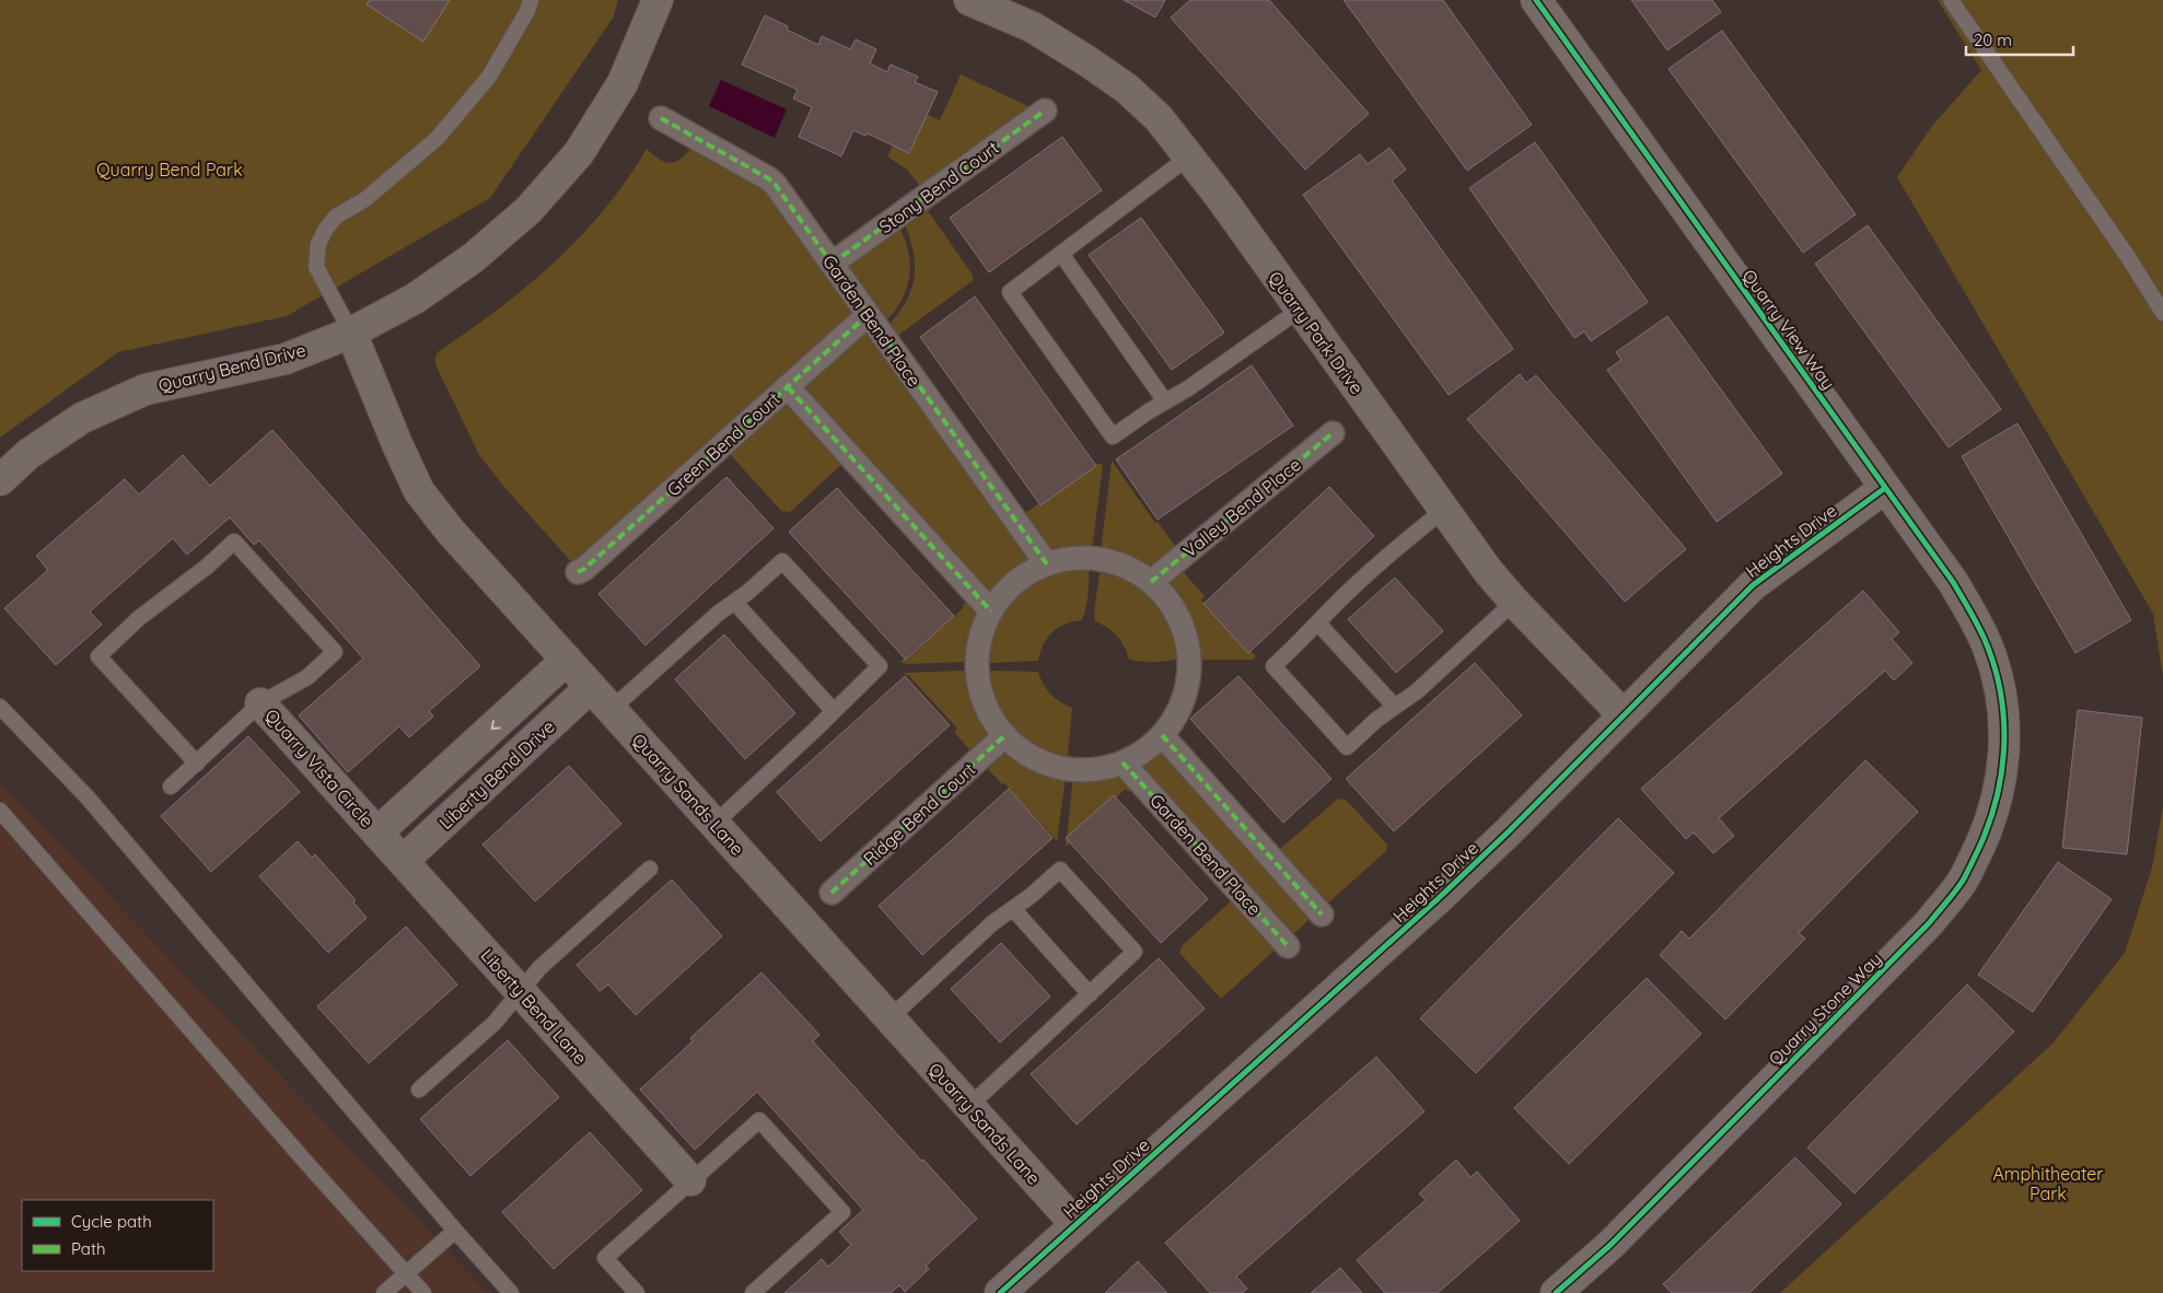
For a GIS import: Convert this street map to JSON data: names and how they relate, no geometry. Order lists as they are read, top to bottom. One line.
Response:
{"streets":{"street":["Stony Bend Court","Garden Bend Place","Quarry View Way","Quarry Park Drive","Quarry Bend Drive","Green Bend Court","Valley Bend Place","Heights Drive","Quarry Vista Circle","Liberty Bend Drive","Quarry Sands Lane","Ridge Bend Court","Liberty Bend Lane","Quarry Stone Way"]},"crossings":[["Stony Bend Court","Garden Bend Place"],["Garden Bend Place","Green Bend Court"],["Quarry View Way","Heights Drive"],["Quarry View Way","Quarry Stone Way"],["Quarry Park Drive","Heights Drive"],["Quarry Bend Drive","Quarry Sands Lane"],["Heights Drive","Quarry Sands Lane"],["Quarry Vista Circle","Liberty Bend Drive"],["Quarry Vista Circle","Liberty Bend Lane"],["Liberty Bend Drive","Quarry Sands Lane"],["Liberty Bend Drive","Liberty Bend Lane"]],"parks":["Quarry Bend Park","Amphitheater Park"],"legend":["Cycle path","Path"],"scale_bar":"20 m"}
